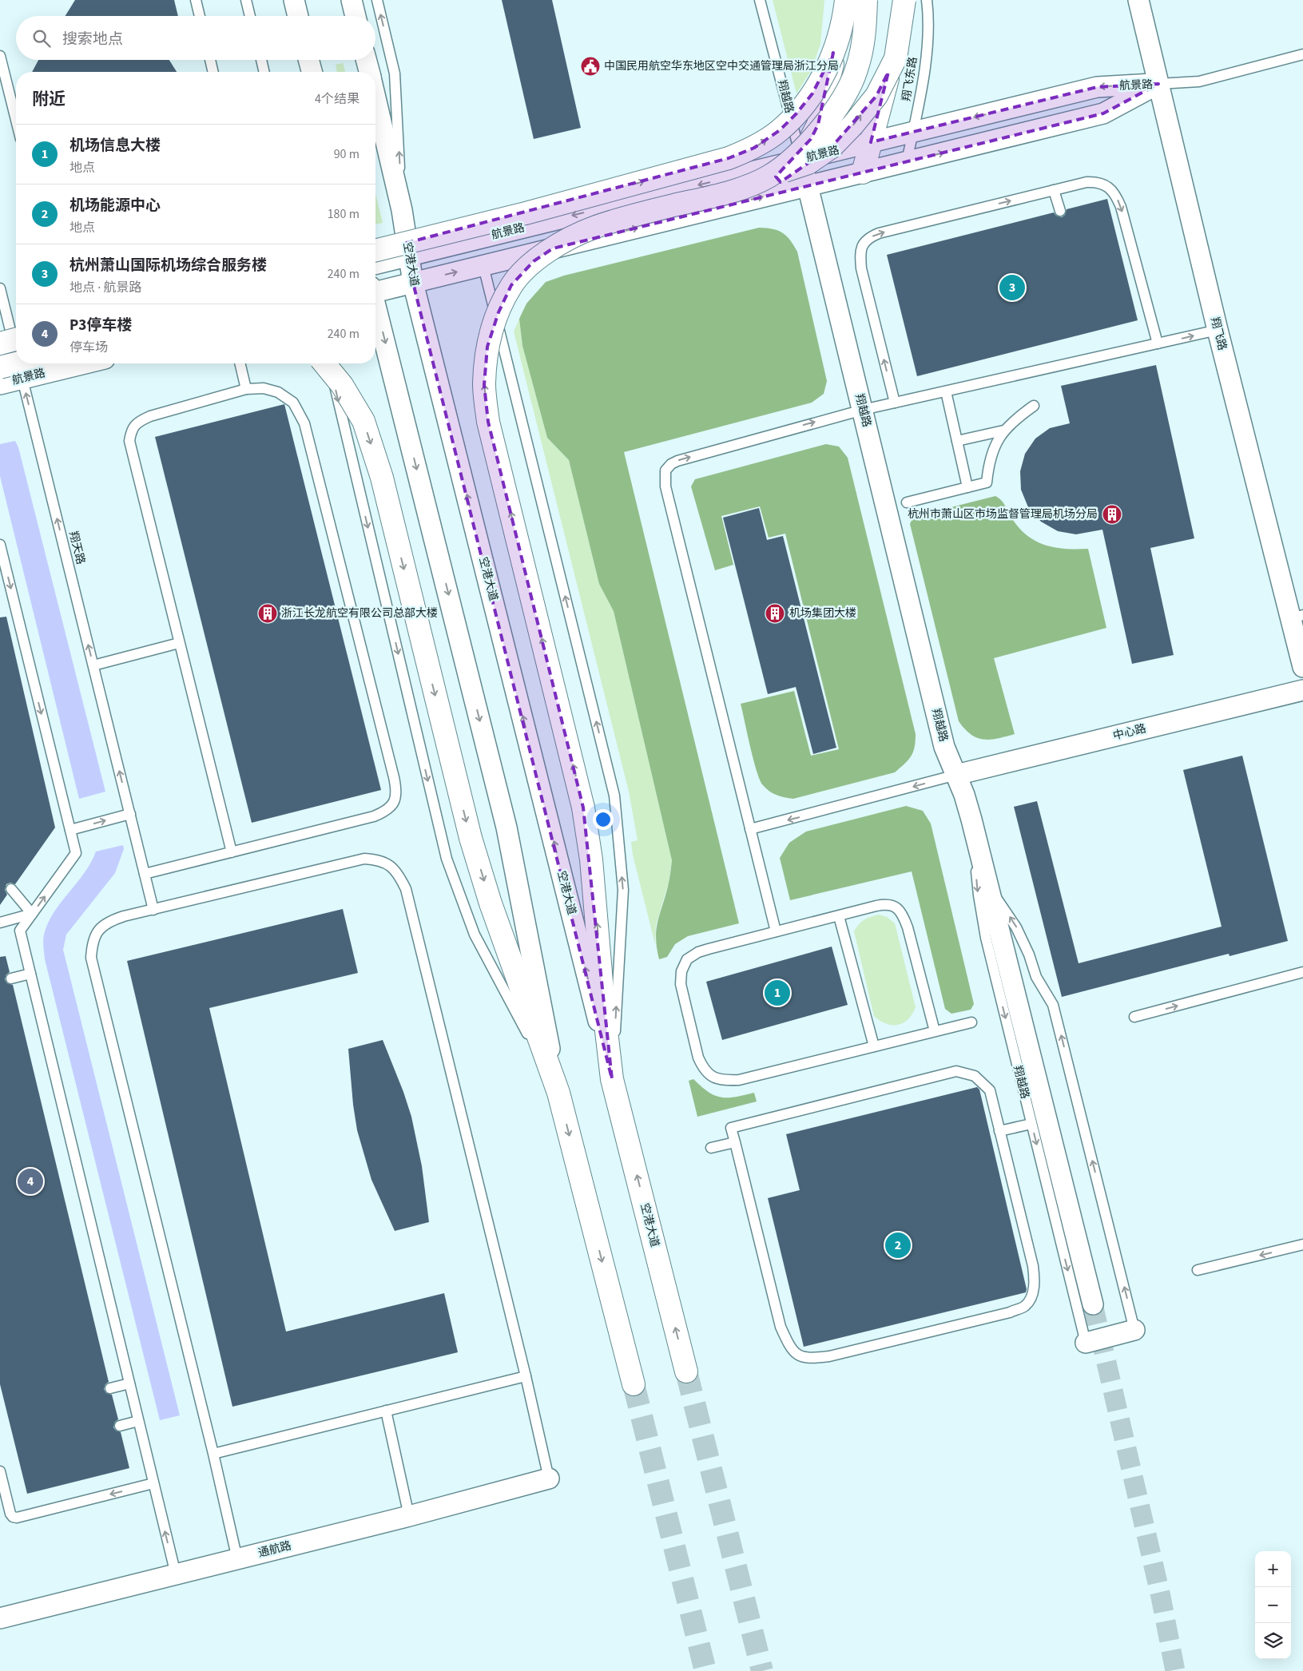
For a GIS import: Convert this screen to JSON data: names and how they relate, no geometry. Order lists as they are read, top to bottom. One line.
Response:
{"streets":{"main road":["空港大道"],"street":["航景路","翔越路","翔飞路","中心路","通航路"],"lane":["翔飞东路","翔天路"]},"crossings":[["翔飞东路","航景路"],["航景路","翔越路"],["航景路","空港大道"],["航景路","翔飞路"],["航景路","翔天路"],["翔越路","中心路"]],"places":{"public building":["中国民用航空华东地区空中交通管理局浙江分局"],"building":["杭州市萧山区市场监督管理局机场分局","浙江长龙航空有限公司总部大楼","机场集团大楼"]},"page":{"search":"搜索地点","heading":["附近","4个结果"],"list":[{"mark":"1","name":"机场信息大楼","note":"地点","value":"90 m"},{"mark":"2","name":"机场能源中心","note":"地点","value":"180 m"},{"mark":"3","name":"杭州萧山国际机场综合服务楼","note":"地点 · 航景路","value":"240 m"},{"mark":"4","name":"P3停车楼","note":"停车场","value":"240 m"}],"pins":["3","1","4","2"],"map_buttons":["+","−"]}}
